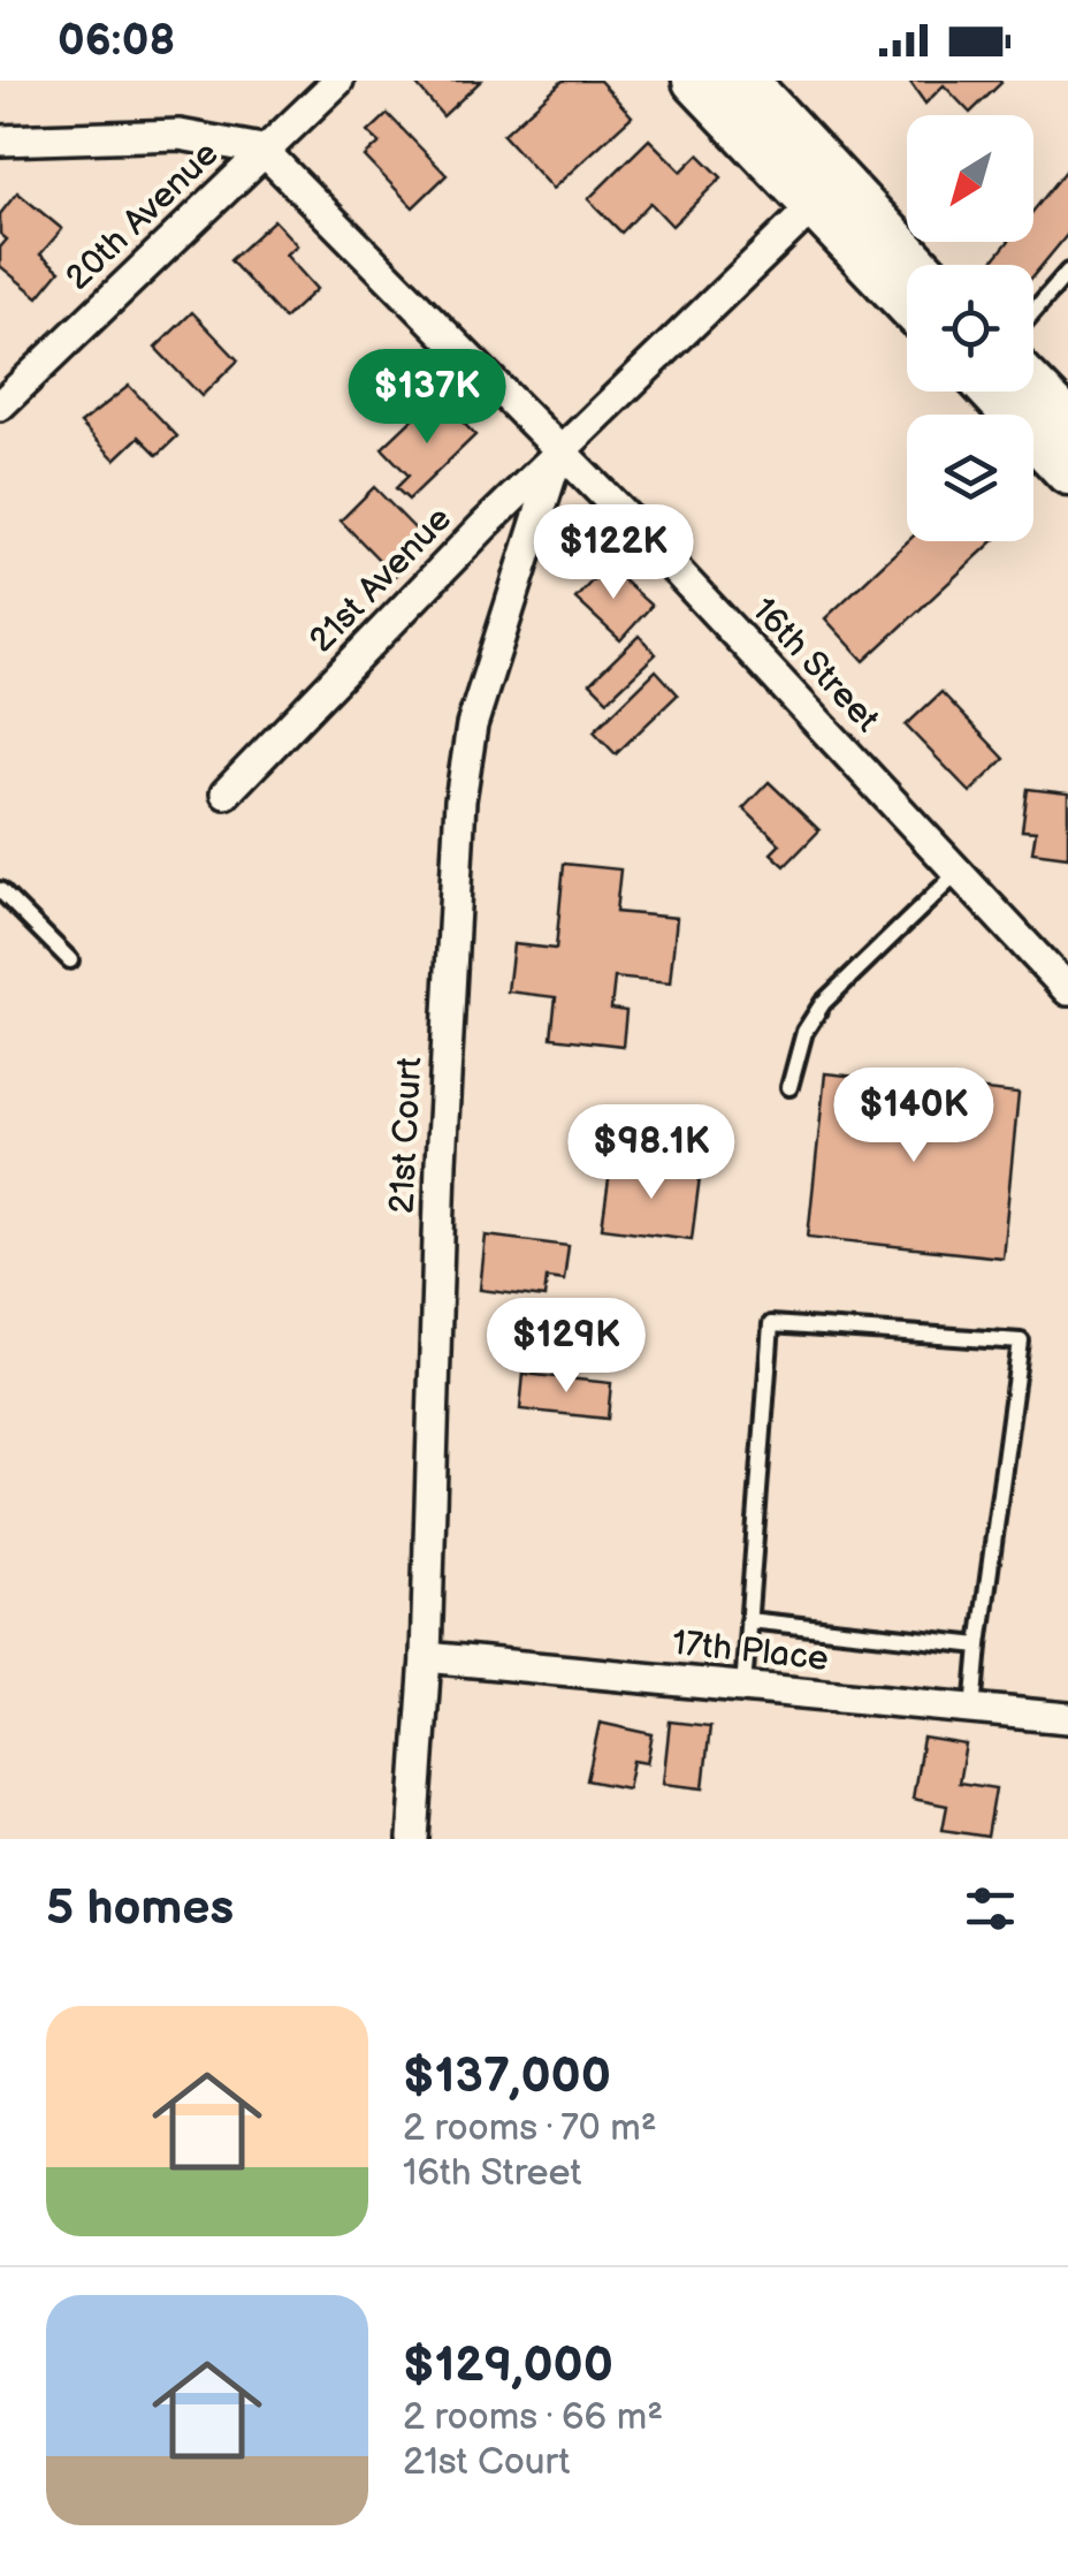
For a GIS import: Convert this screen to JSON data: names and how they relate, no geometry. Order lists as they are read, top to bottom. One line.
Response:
{"streets":{"street":["20th Avenue","21st Avenue","16th Street","21st Court","17th Place"]},"crossings":[["20th Avenue","16th Street"],["21st Avenue","16th Street"],["21st Avenue","21st Court"],["16th Street","21st Court"],["21st Court","17th Place"]],"north":"bottom left","page":{"status":"06:08","price":["$137K","$122K","$140K","$98.1K","$129K"],"heading":"5 homes","list":[{"name":"$137,000","note":"2 rooms · 70 m² · 16th Street"},{"name":"$129,000","note":"2 rooms · 66 m² · 21st Court"}]}}
